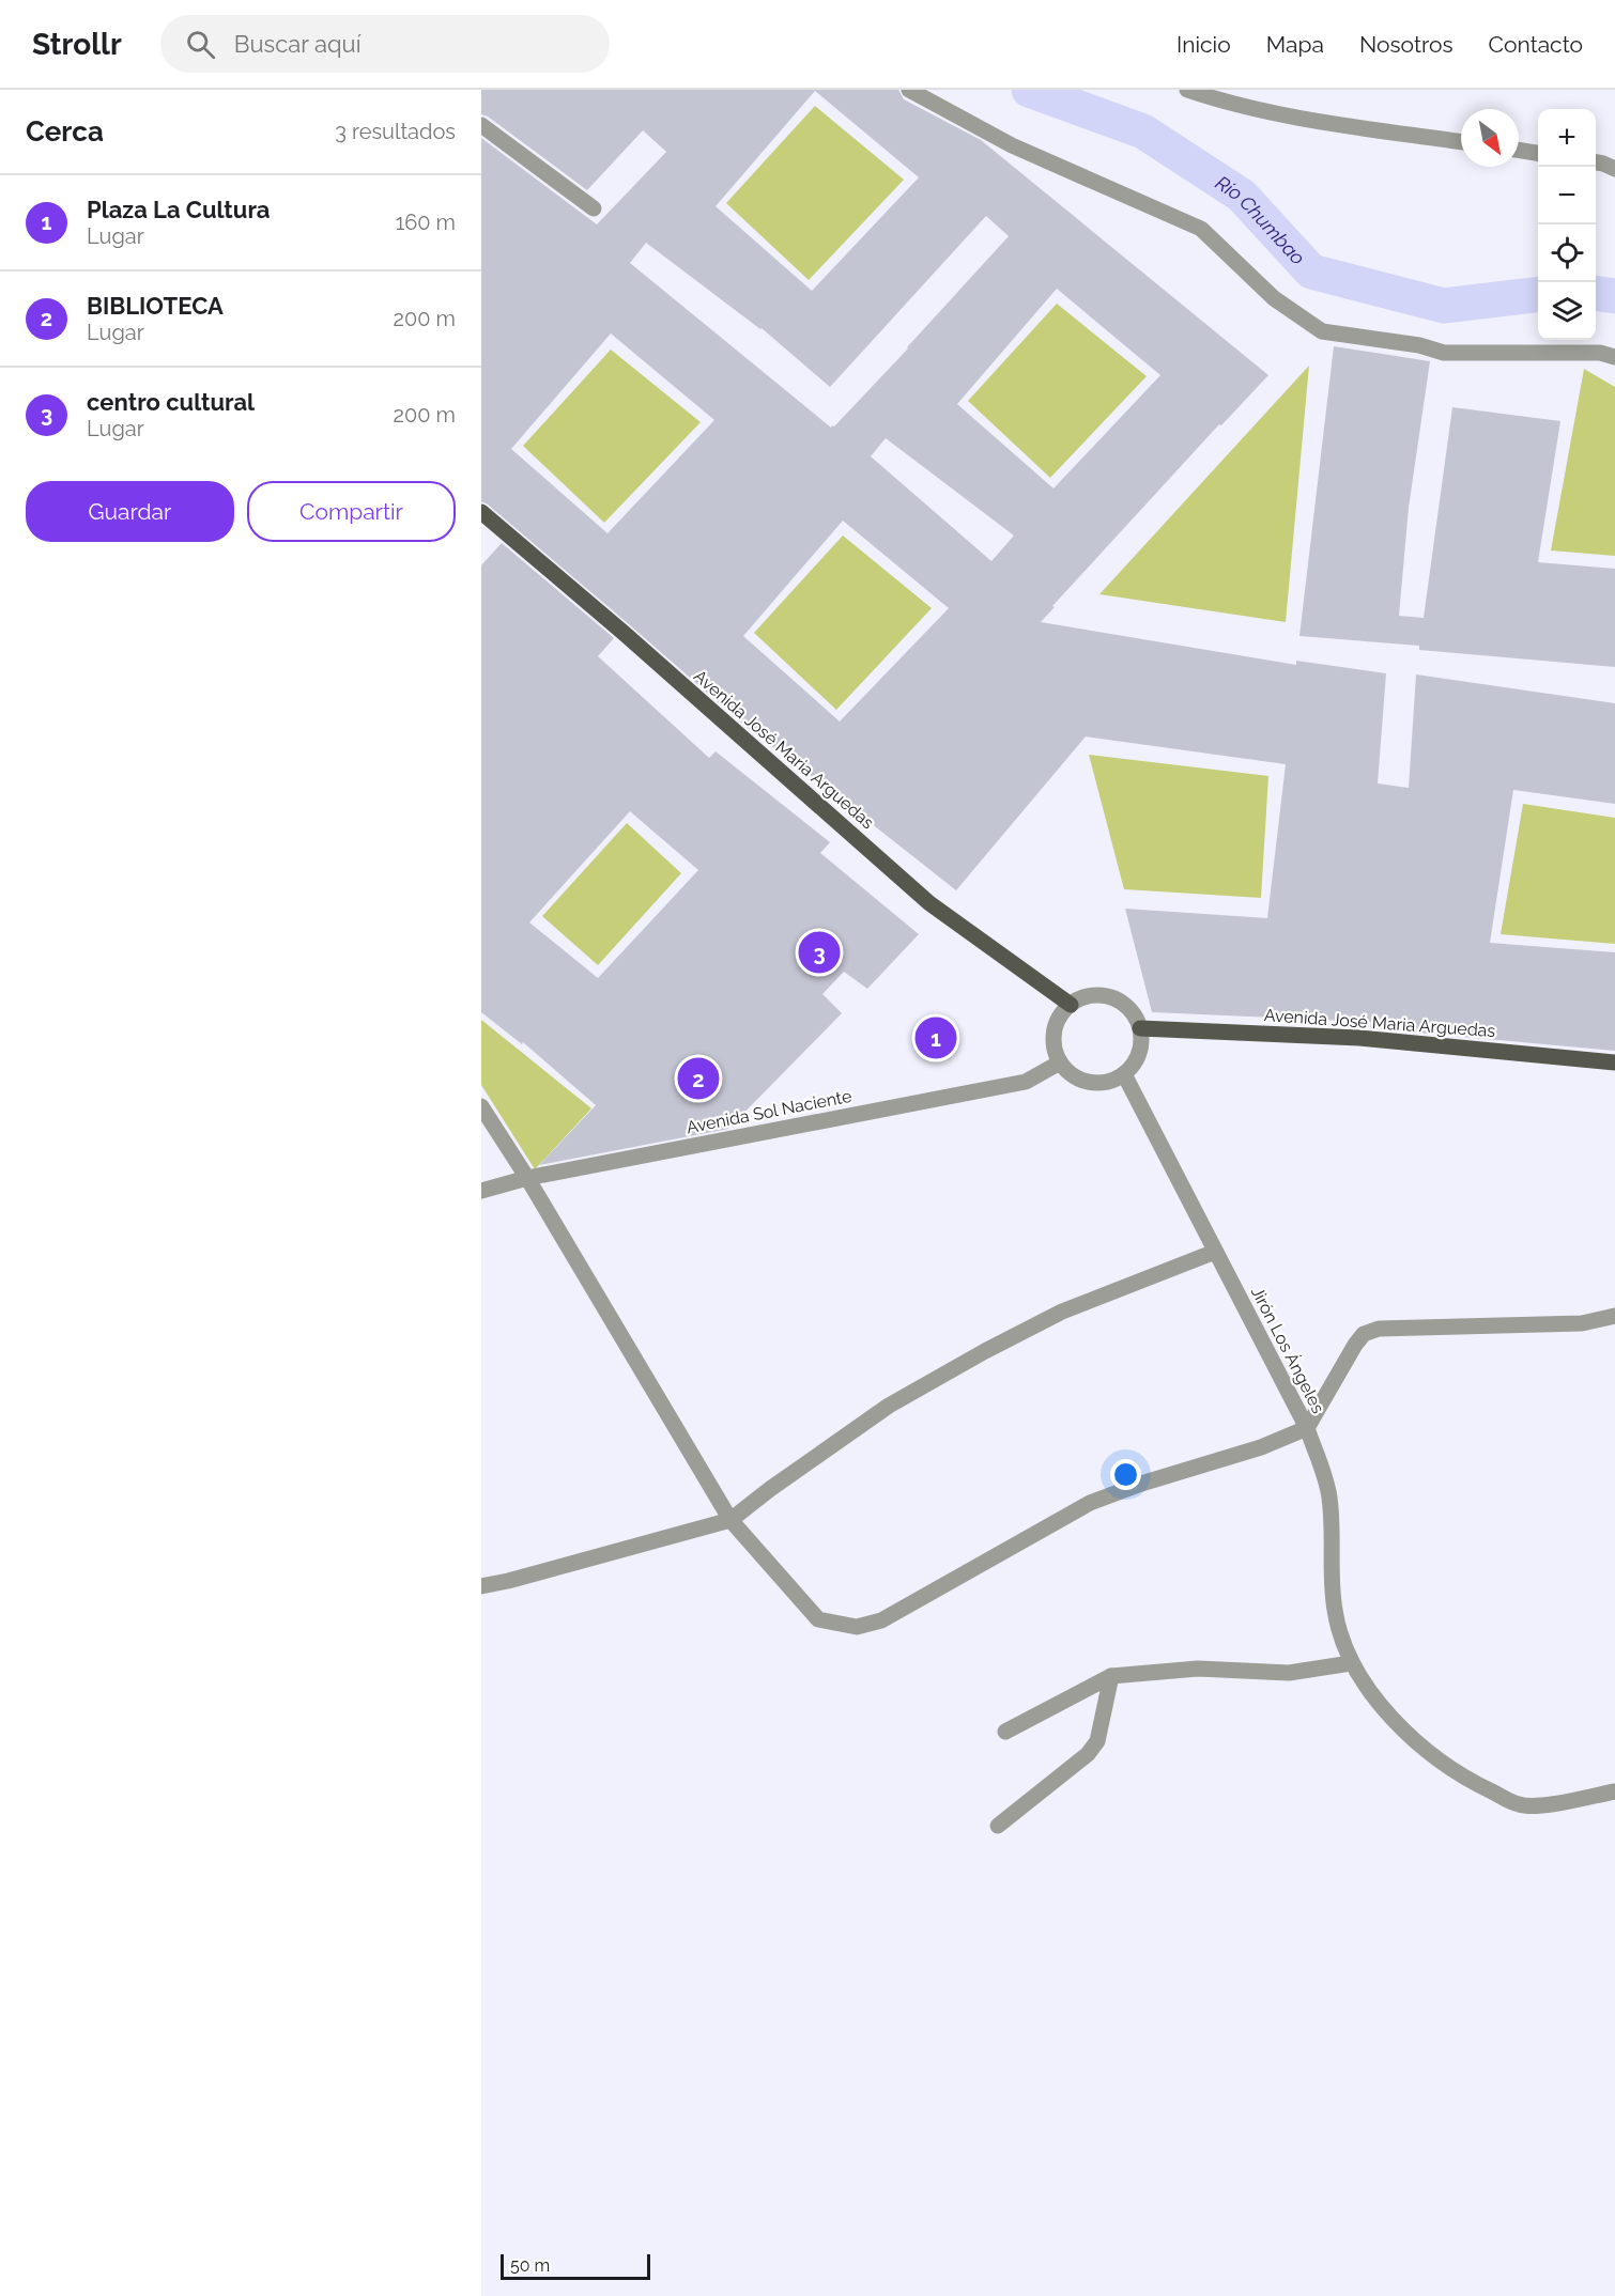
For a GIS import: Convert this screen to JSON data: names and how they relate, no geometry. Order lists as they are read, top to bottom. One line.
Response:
{"streets":{"main road":["Avenida José Maria Arguedas"],"street":["Avenida Sol Naciente","Jirón Los Ángeles"]},"crossings":[["Avenida José Maria Arguedas","Avenida Sol Naciente"],["Avenida José Maria Arguedas","Jirón Los Ángeles"],["Avenida Sol Naciente","Jirón Los Ángeles"]],"water":["Río Chumbao"],"scale_bar":"50 m","north":"bottom right","page":{"header":"Strollr","search":"Buscar aquí","nav":["Inicio","Mapa","Nosotros","Contacto"],"heading":["Cerca","3 resultados"],"map_buttons":["+","−"],"list":[{"mark":"1","name":"Plaza La Cultura","note":"Lugar","value":"160 m"},{"mark":"2","name":"BIBLIOTECA","note":"Lugar","value":"200 m"},{"mark":"3","name":"centro cultural","note":"Lugar","value":"200 m"}],"buttons":["Guardar","Compartir"],"pins":["3","1","2"],"scale":"50 m"}}
